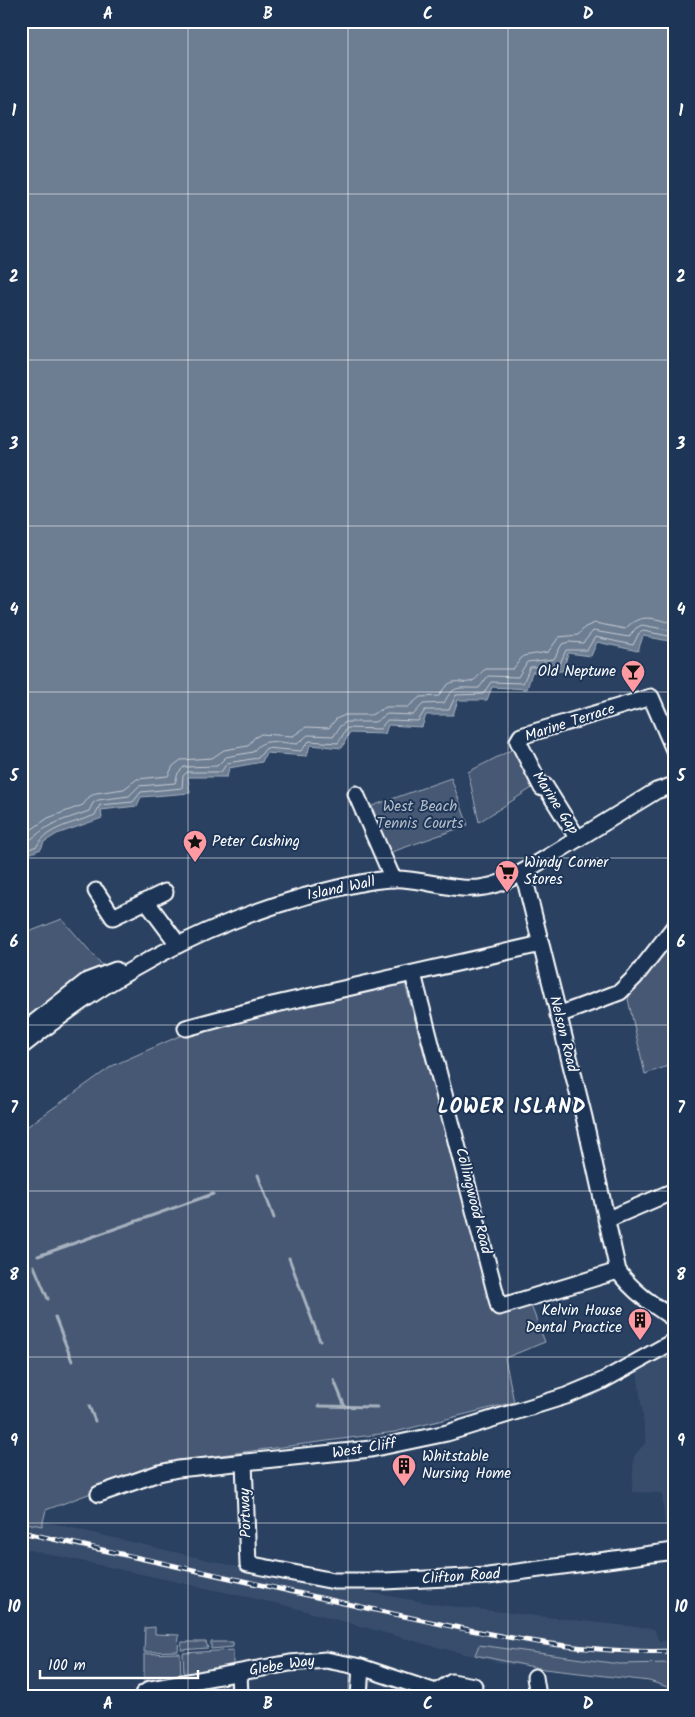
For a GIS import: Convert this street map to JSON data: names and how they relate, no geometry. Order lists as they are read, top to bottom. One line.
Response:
{"streets":{"street":["Marine Terrace","Marine Gap","Island Wall","Nelson Road","Collingwood Road","West Cliff","Portway","Clifton Road","Glebe Way"]},"crossings":[["Marine Terrace","Marine Gap"],["Marine Gap","Island Wall"],["Island Wall","Nelson Road"],["Nelson Road","Collingwood Road"],["West Cliff","Portway"],["Portway","Clifton Road"]],"districts":["LOWER ISLAND"],"parks":["West Beach Tennis Courts"],"places":{"bar":["Old Neptune"],"place":["Peter Cushing"],"supermarket":["Windy Corner Stores"],"building":["Kelvin House Dental Practice","Whitstable Nursing Home"]},"scale_bar":"100 m","grid":{"columns":["A","B","C","D"],"rows":["1","2","3","4","5","6","7","8","9","10"]}}
